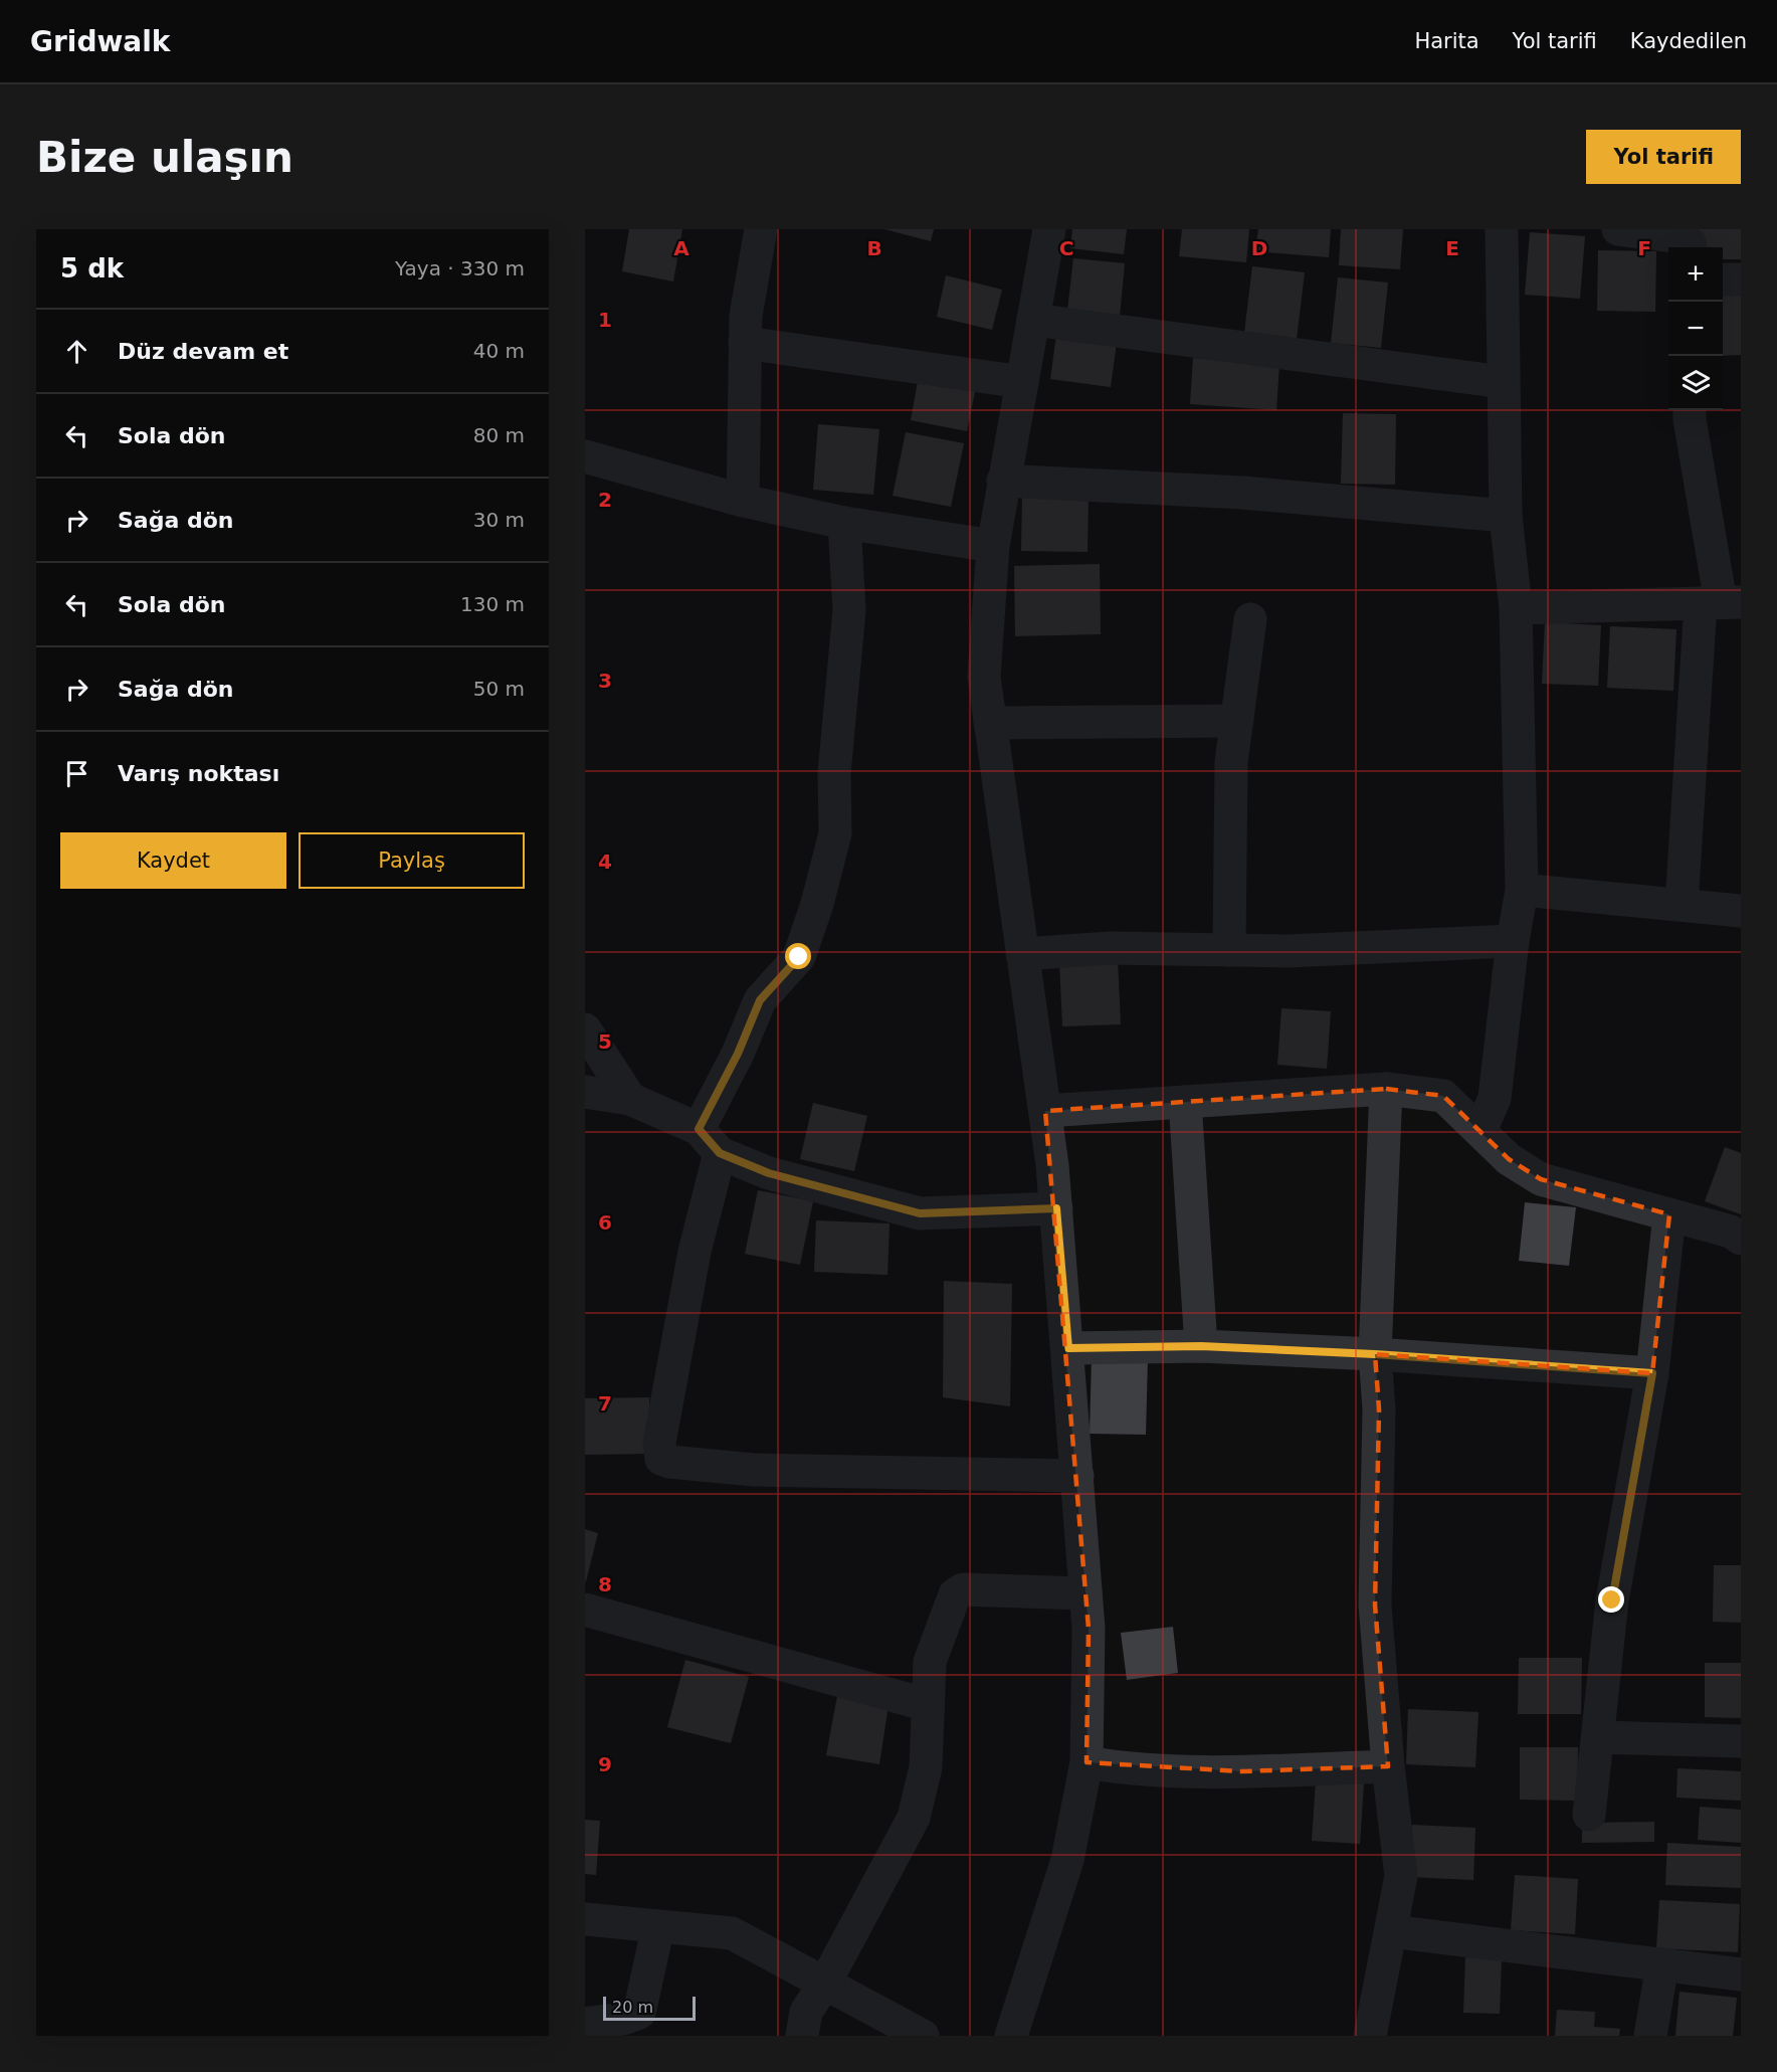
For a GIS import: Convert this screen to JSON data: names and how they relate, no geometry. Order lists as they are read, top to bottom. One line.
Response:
{"scale_bar":"20 m","page":{"header":"Gridwalk","nav":["Harita","Yol tarifi","Kaydedilen"],"buttons":["Yol tarifi",["Kaydet","Paylaş"]],"title":"Bize ulaşın","heading":["5 dk","Yaya · 330 m"],"map_buttons":["+","−"],"list":[["Düz devam et","40 m"],["Sola dön","80 m"],["Sağa dön","30 m"],["Sola dön","130 m"],["Sağa dön","50 m"],"Varış noktası"],"scale":"20 m"},"grid":{"columns":["A","B","C","D","E","F"],"rows":["1","2","3","4","5","6","7","8","9"]}}
